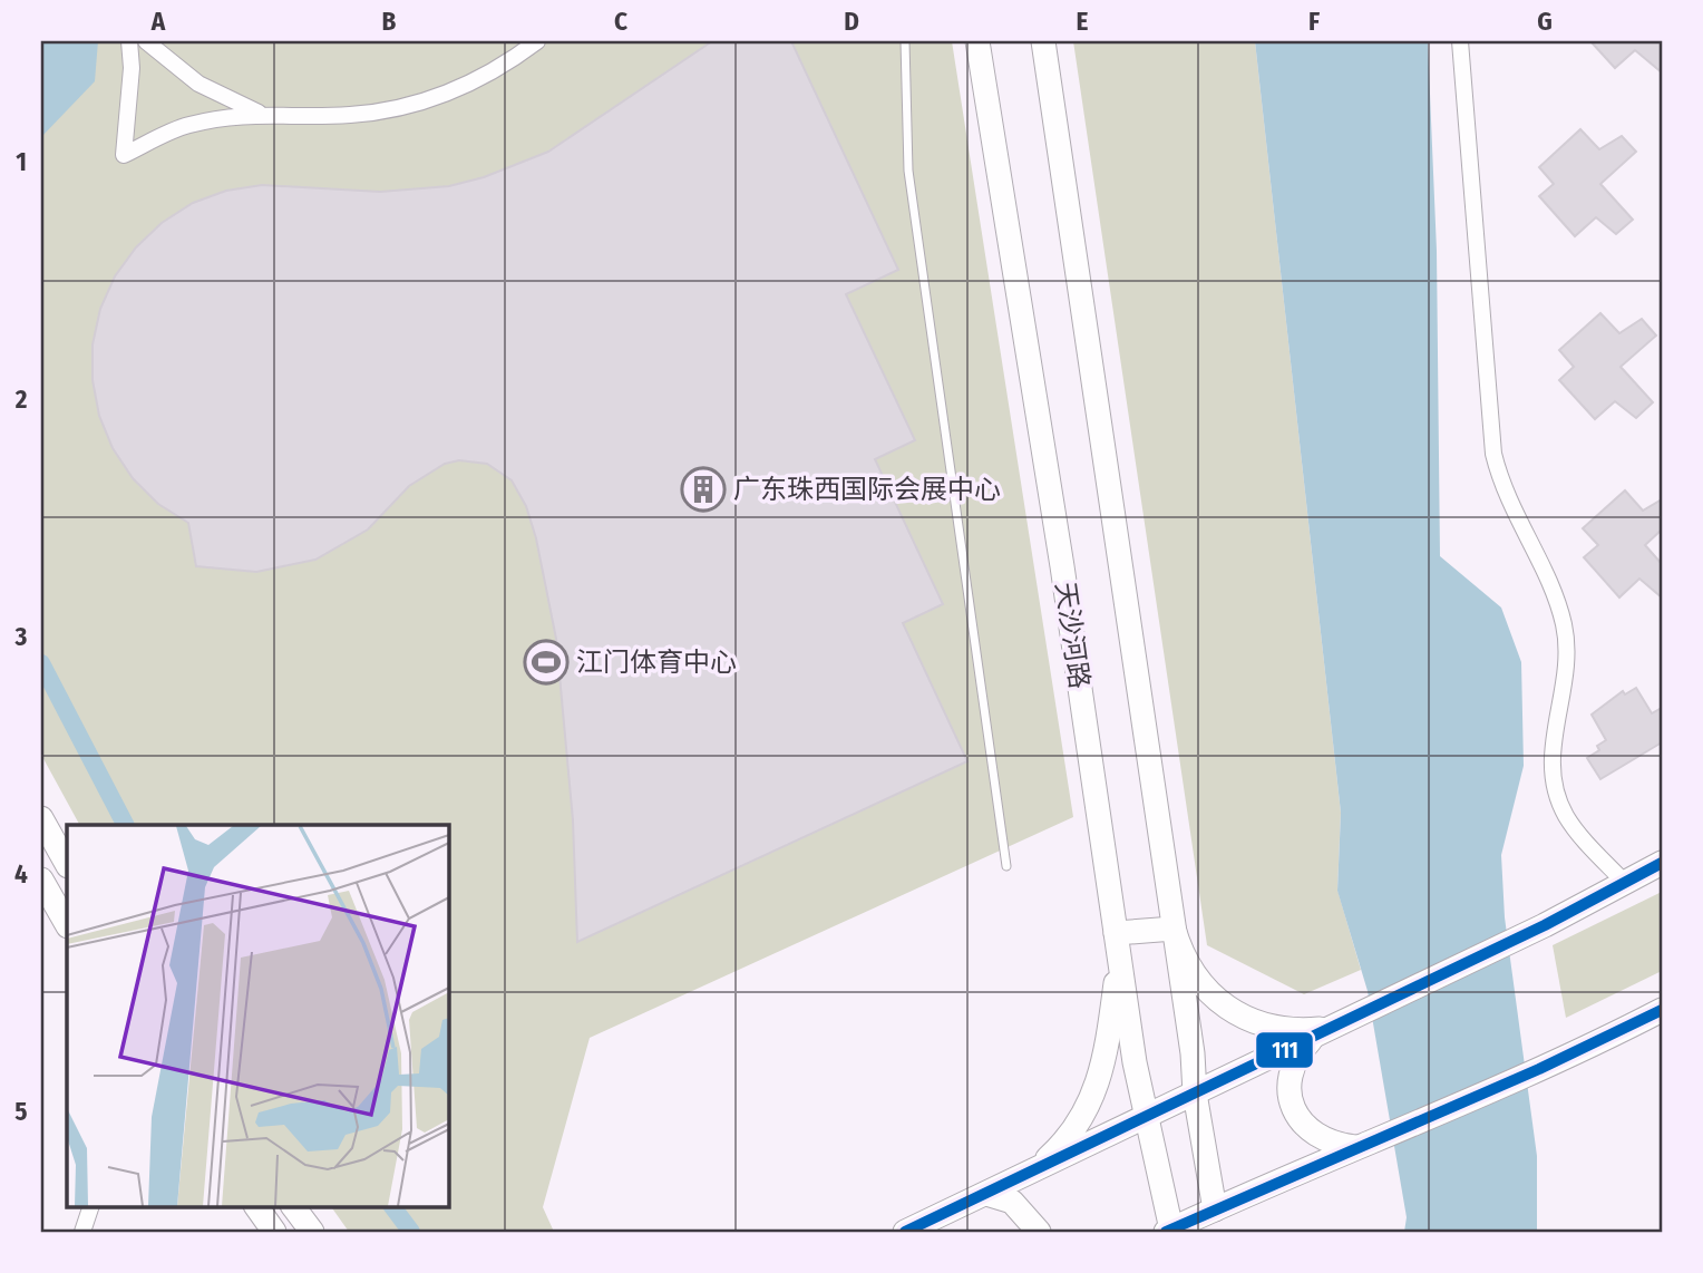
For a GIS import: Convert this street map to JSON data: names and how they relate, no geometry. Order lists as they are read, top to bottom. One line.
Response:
{"streets":{"main road":["天沙河路"]},"places":{"building":["广东珠西国际会展中心"],"sports":["江门体育中心"]},"lines":["transit line 111"],"grid":{"columns":["A","B","C","D","E","F","G"],"rows":["1","2","3","4","5"]}}
